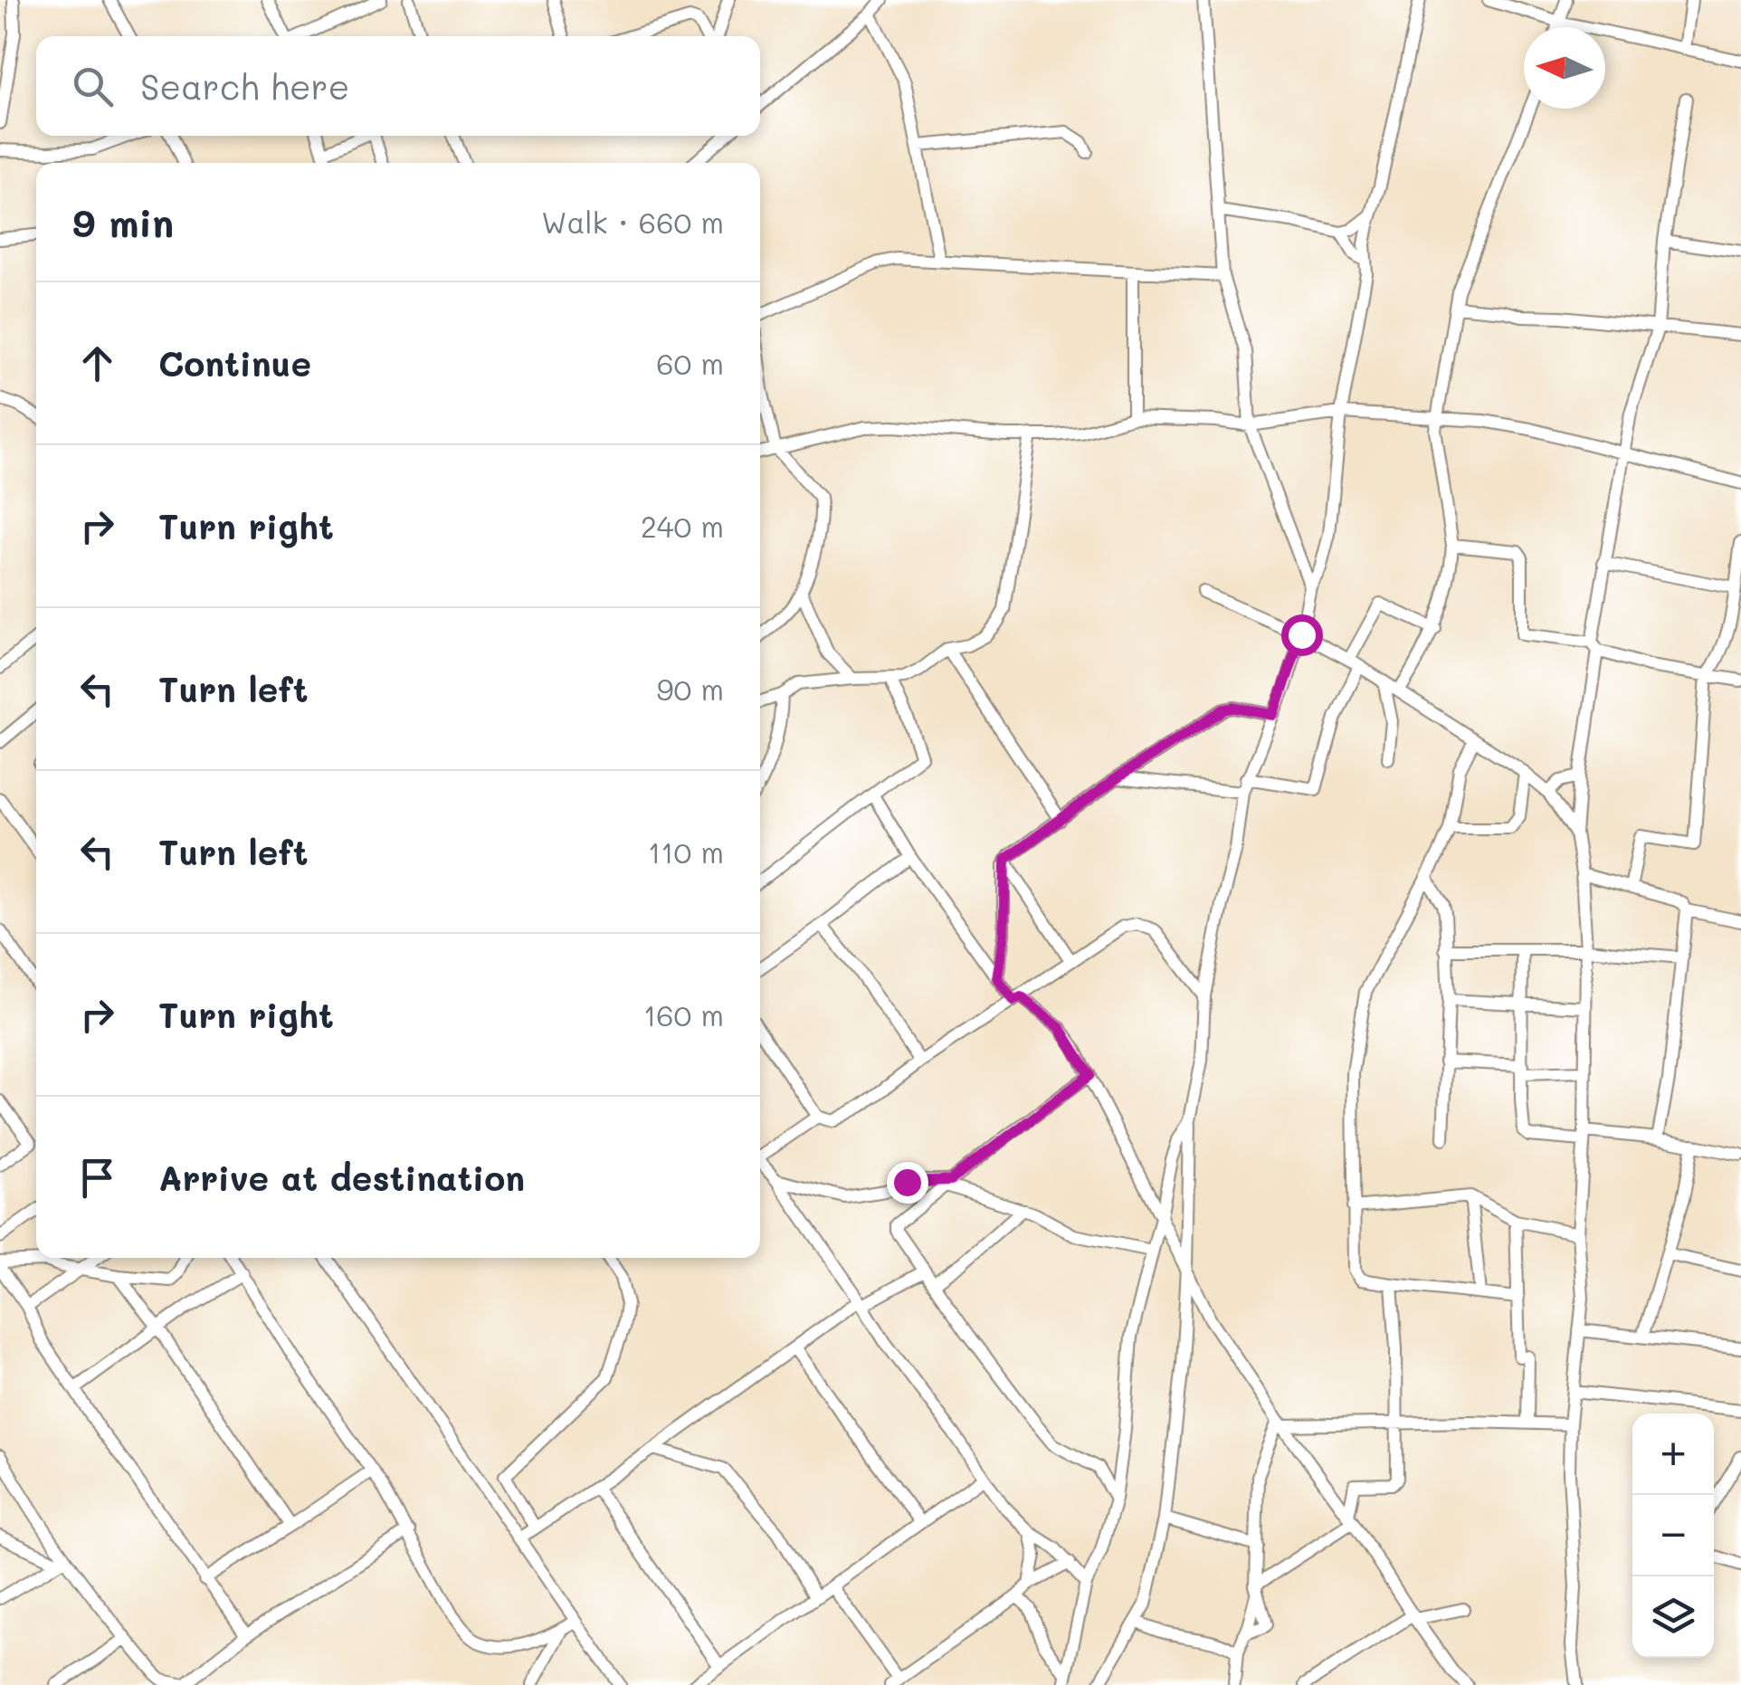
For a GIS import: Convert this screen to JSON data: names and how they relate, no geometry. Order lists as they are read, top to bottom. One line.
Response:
{"north":"left","page":{"search":"Search here","heading":["9 min","Walk · 660 m"],"list":[["Continue","60 m"],["Turn right","240 m"],["Turn left","90 m"],["Turn left","110 m"],["Turn right","160 m"],"Arrive at destination"],"map_buttons":["+","−"]}}
